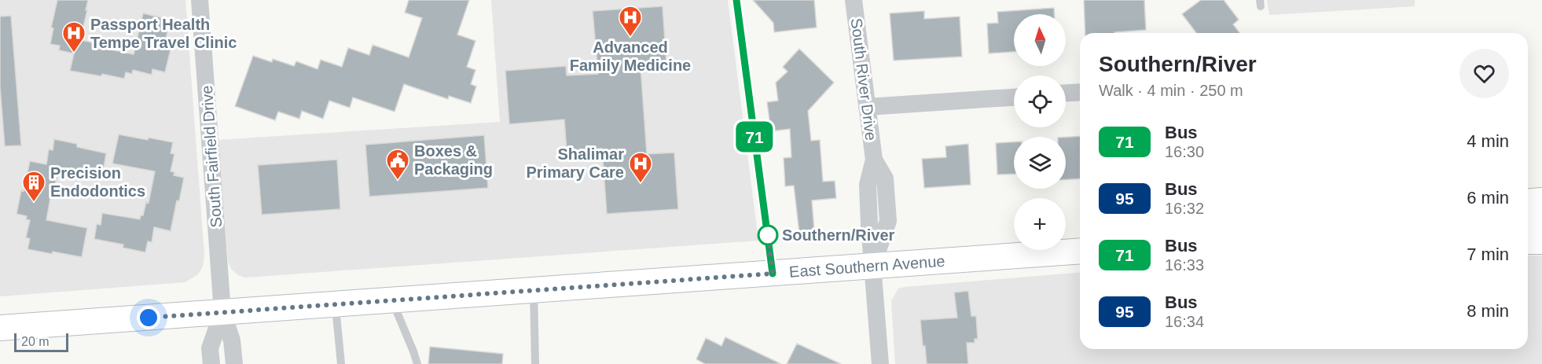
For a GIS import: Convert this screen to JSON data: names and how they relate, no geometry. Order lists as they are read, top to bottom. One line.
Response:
{"streets":{"main road":["East Southern Avenue"],"street":["South River Drive","South Fairfield Drive"]},"crossings":[["South River Drive","East Southern Avenue"],["South Fairfield Drive","East Southern Avenue"]],"places":{"hospital":["Advanced Family Medicine","Passport Health Tempe Travel Clinic","Shalimar Primary Care"],"public building":["Boxes & Packaging"],"building":["Precision Endodontics"],"other":["Southern/River"]},"lines":["bus line 71"],"scale_bar":"20 m","north":"top","page":{"on_map":"71","map_buttons":"+","heading":["Southern/River","Walk · 4 min · 250 m"],"list":[{"mark":"71","name":"Bus","note":"16:30","value":"4 min"},{"mark":"95","name":"Bus","note":"16:32","value":"6 min"},{"mark":"71","name":"Bus","note":"16:33","value":"7 min"},{"mark":"95","name":"Bus","note":"16:34","value":"8 min"}],"scale":"20 m"}}
